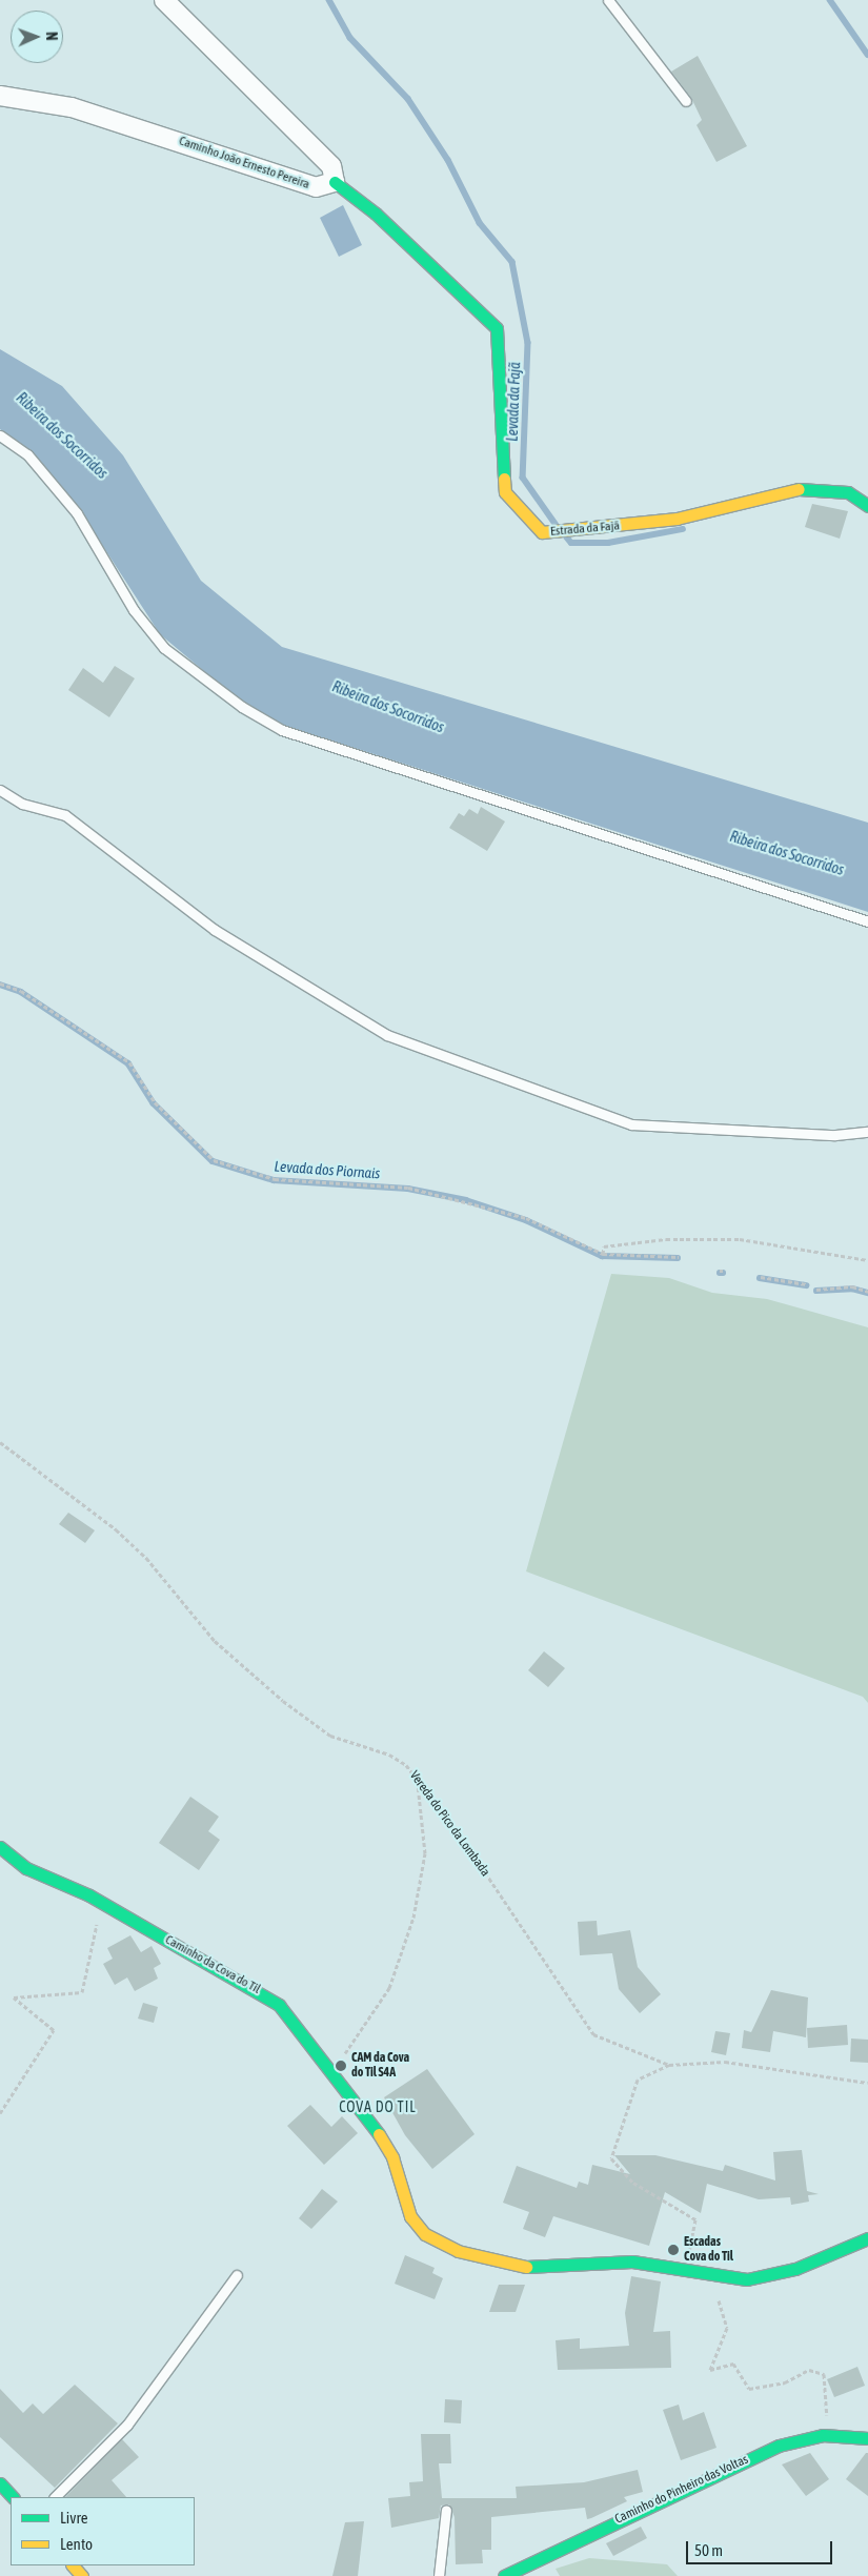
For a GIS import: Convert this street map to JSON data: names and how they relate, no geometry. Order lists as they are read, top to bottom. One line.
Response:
{"streets":{"street":["Caminho João Ernesto Pereira","Estrada da Fajã","Caminho da Cova do Til","Caminho do Pinheiro das Voltas"],"path":["Vereda do Pico da Lombada"]},"crossings":[["Caminho João Ernesto Pereira","Estrada da Fajã"]],"districts":["COVA DO TIL"],"water":["Levada da Fajã","Ribeira dos Socorridos","Levada dos Piornais"],"places":["CAM da Cova do Til S4A","Escadas Cova do Til"],"legend":["Livre","Lento"],"scale_bar":"50 m","north":"right"}
